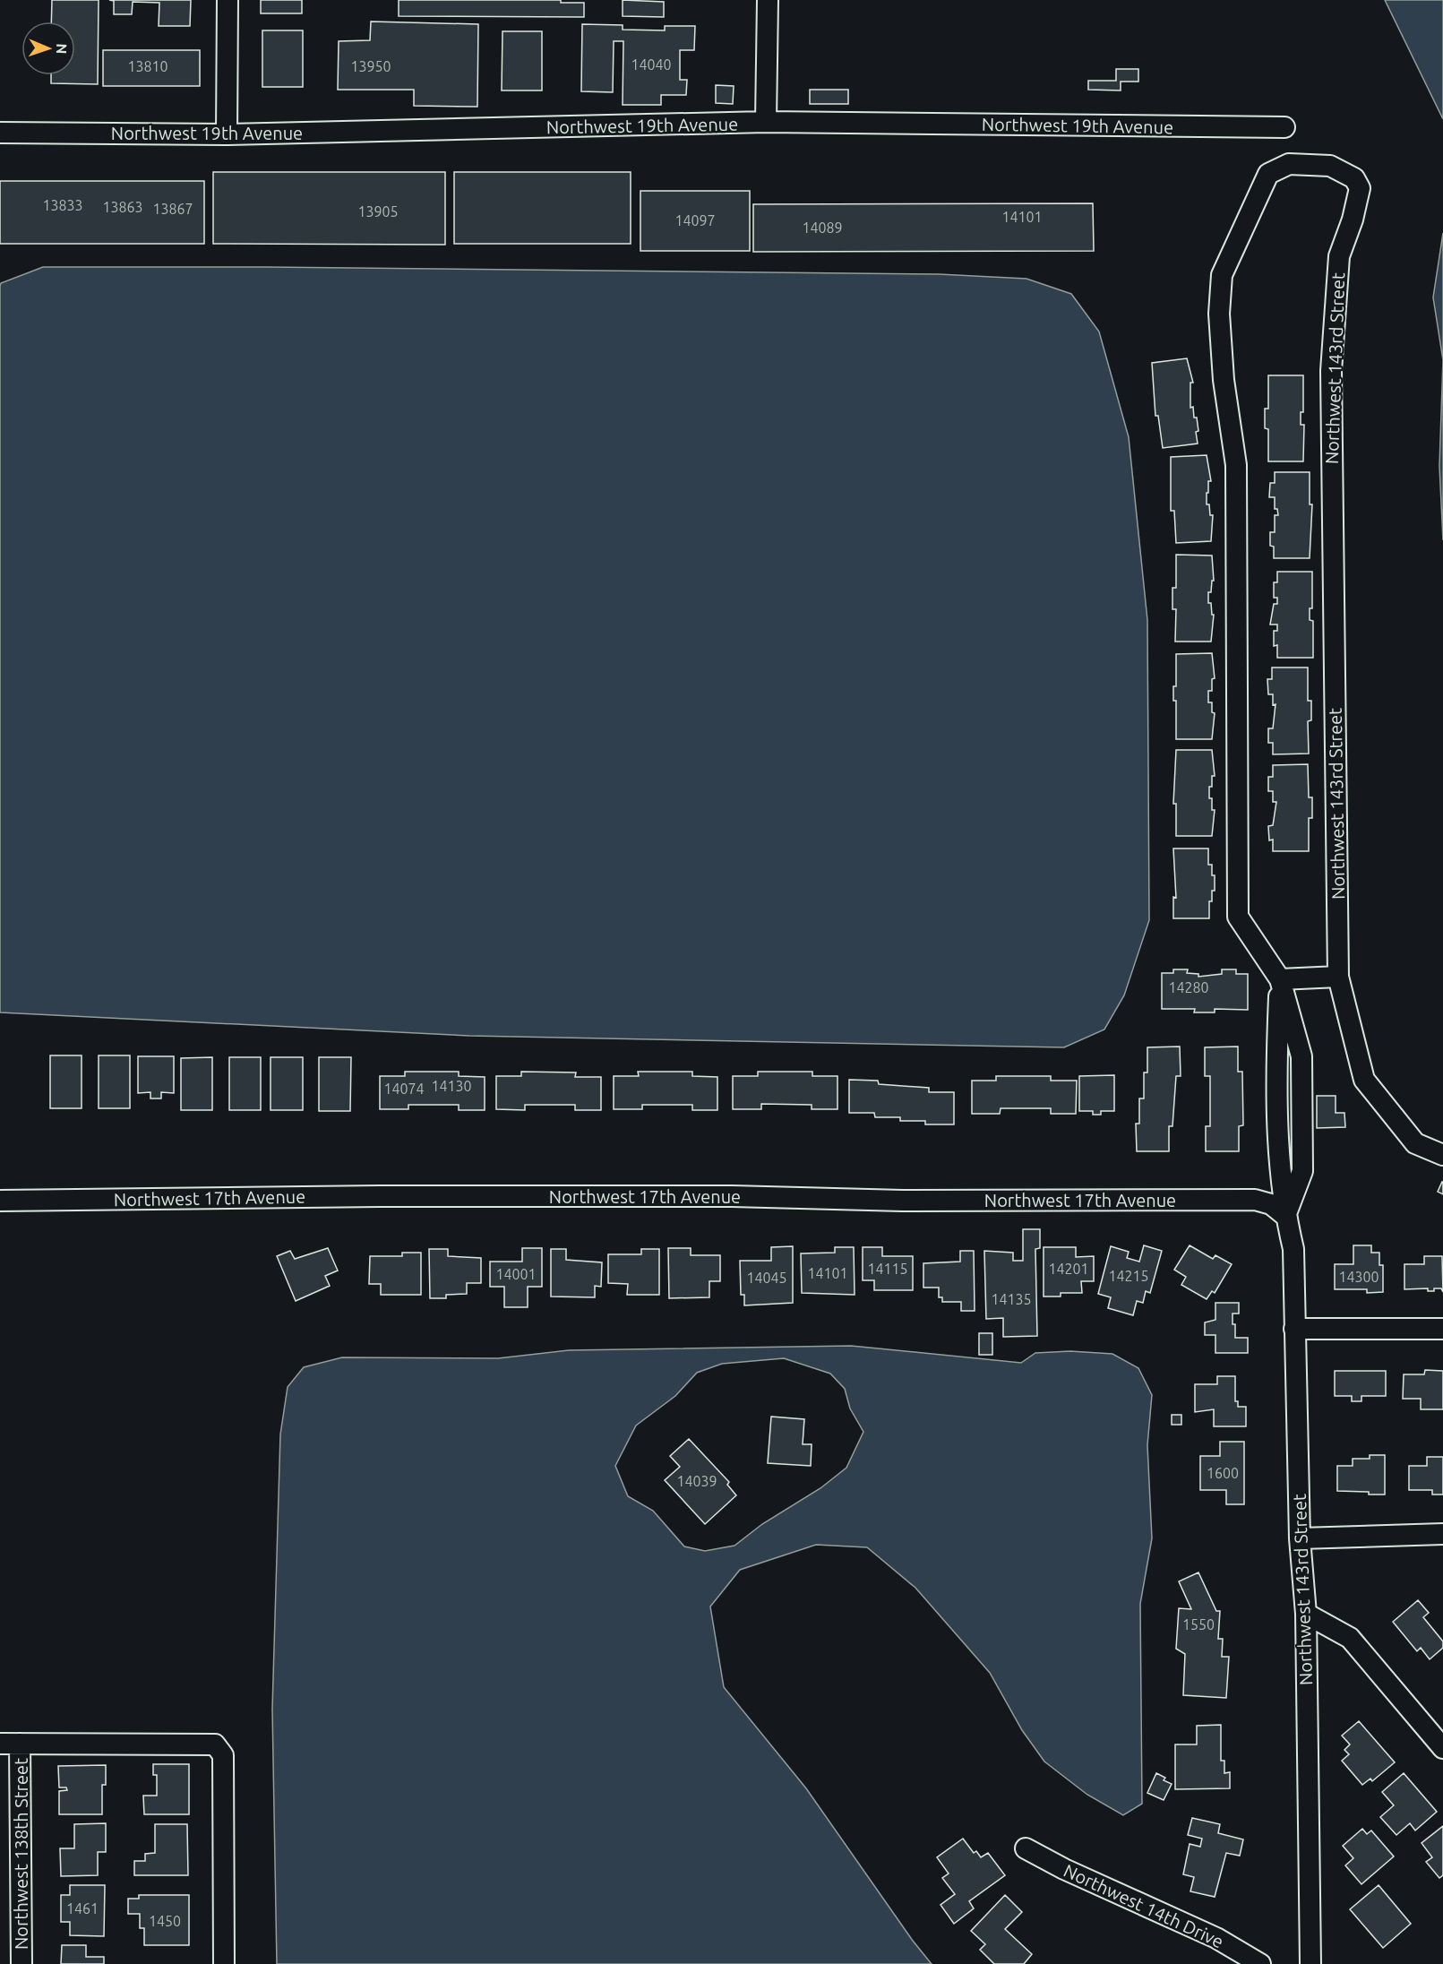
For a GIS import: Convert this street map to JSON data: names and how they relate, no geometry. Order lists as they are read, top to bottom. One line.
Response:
{"streets":{"street":["Northwest 19th Avenue","Northwest 143rd Street","Northwest 17th Avenue","Northwest 138th Street","Northwest 14th Drive"]},"crossings":[["Northwest 143rd Street","Northwest 17th Avenue"]],"house_numbers":["14040","13810","13950","13833","13863","13867","13905","14101","14097","14089","14280","14130","14074","14115","14201","14101","14001","14215","14300","14045","14135","1600","14039","1550","1461","1450"],"north":"right"}
